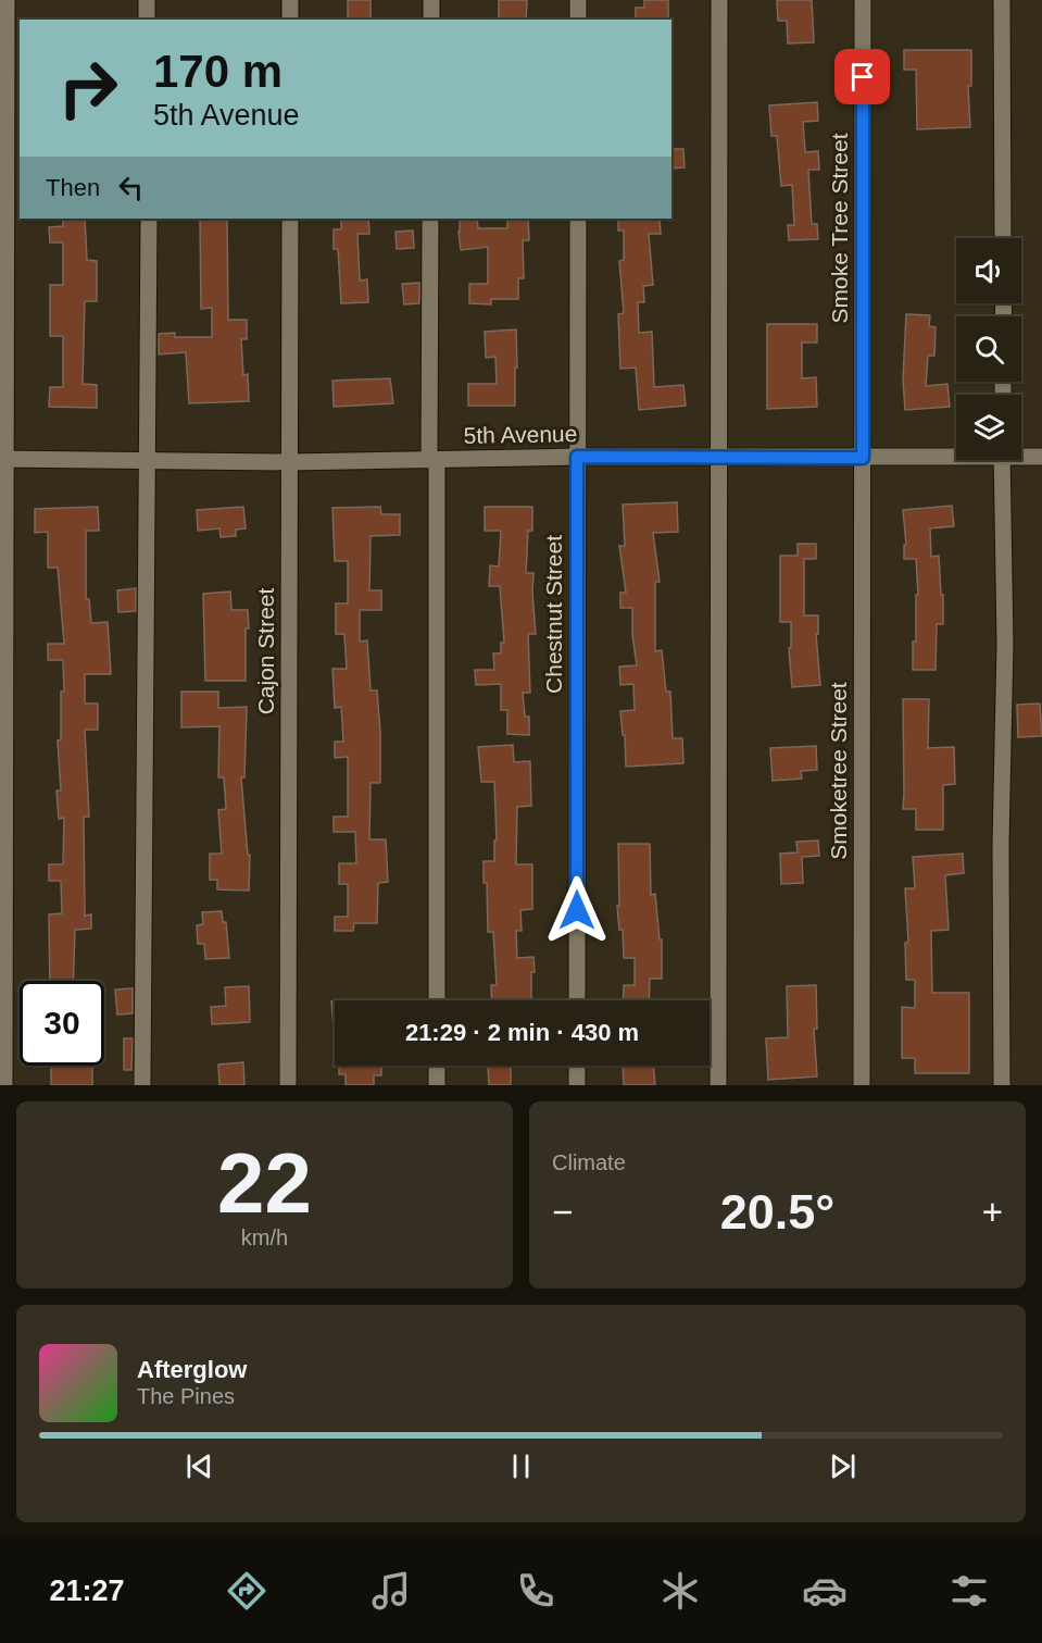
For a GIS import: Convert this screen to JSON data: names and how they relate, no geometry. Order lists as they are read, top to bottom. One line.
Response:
{"streets":{"street":["Smoke Tree Street","5th Avenue","Chestnut Street","Cajon Street","Smoketree Street"]},"crossings":[["Smoke Tree Street","5th Avenue"],["Smoke Tree Street","Smoketree Street"],["5th Avenue","Chestnut Street"],["5th Avenue","Cajon Street"],["5th Avenue","Smoketree Street"]],"page":{"turn":["170 m","5th Avenue"],"then":"Then","limit":"30","trip":"21:29 · 2 min · 430 m","tile":[["22","km/h"],"Climate"],"heat":["−","20.5°","+"],"song":["Afterglow","The Pines"],"tabs":"21:27"}}
